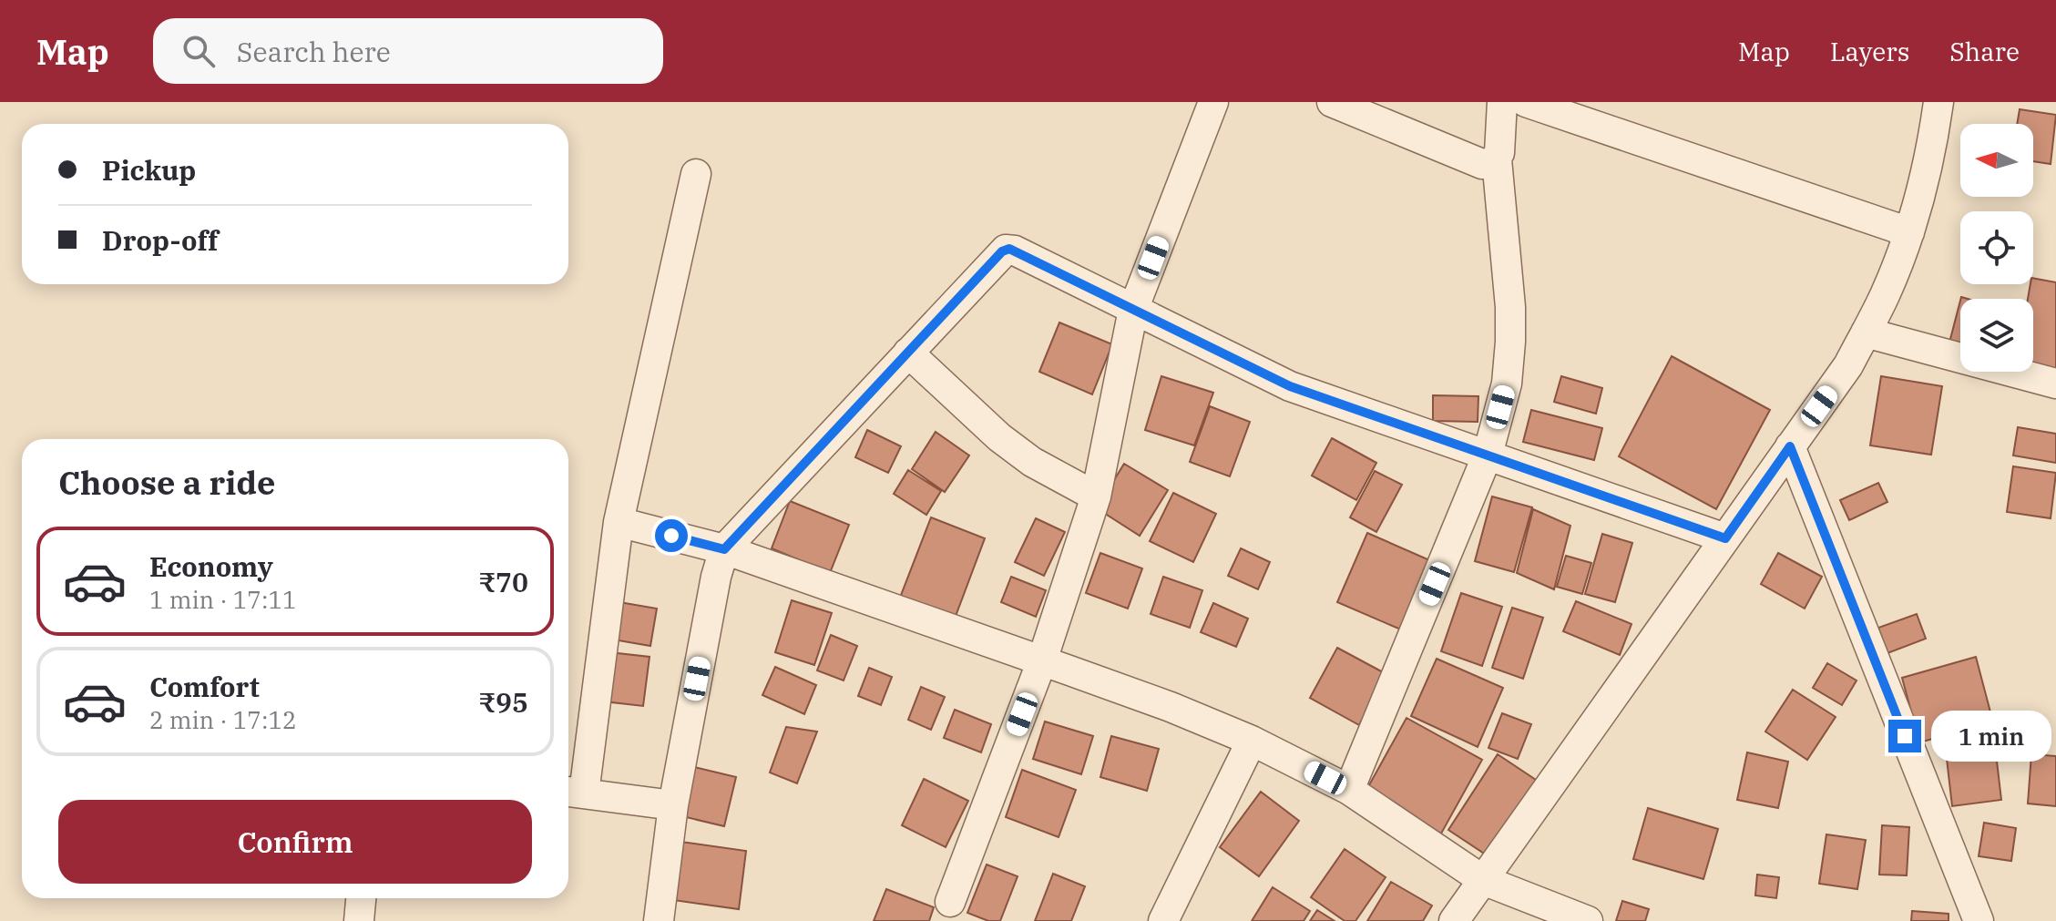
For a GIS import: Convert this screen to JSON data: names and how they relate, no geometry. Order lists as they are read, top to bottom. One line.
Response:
{"north":"left","page":{"header":"Map","search":"Search here","nav":["Map","Layers","Share"],"banner":["Pickup","Drop-off"],"heading":"Choose a ride","list":[{"name":"Economy","note":"1 min · 17:11","value":"₹70"},{"name":"Comfort","note":"2 min · 17:12","value":"₹95"}],"bubble":"1 min","buttons":"Confirm"}}
